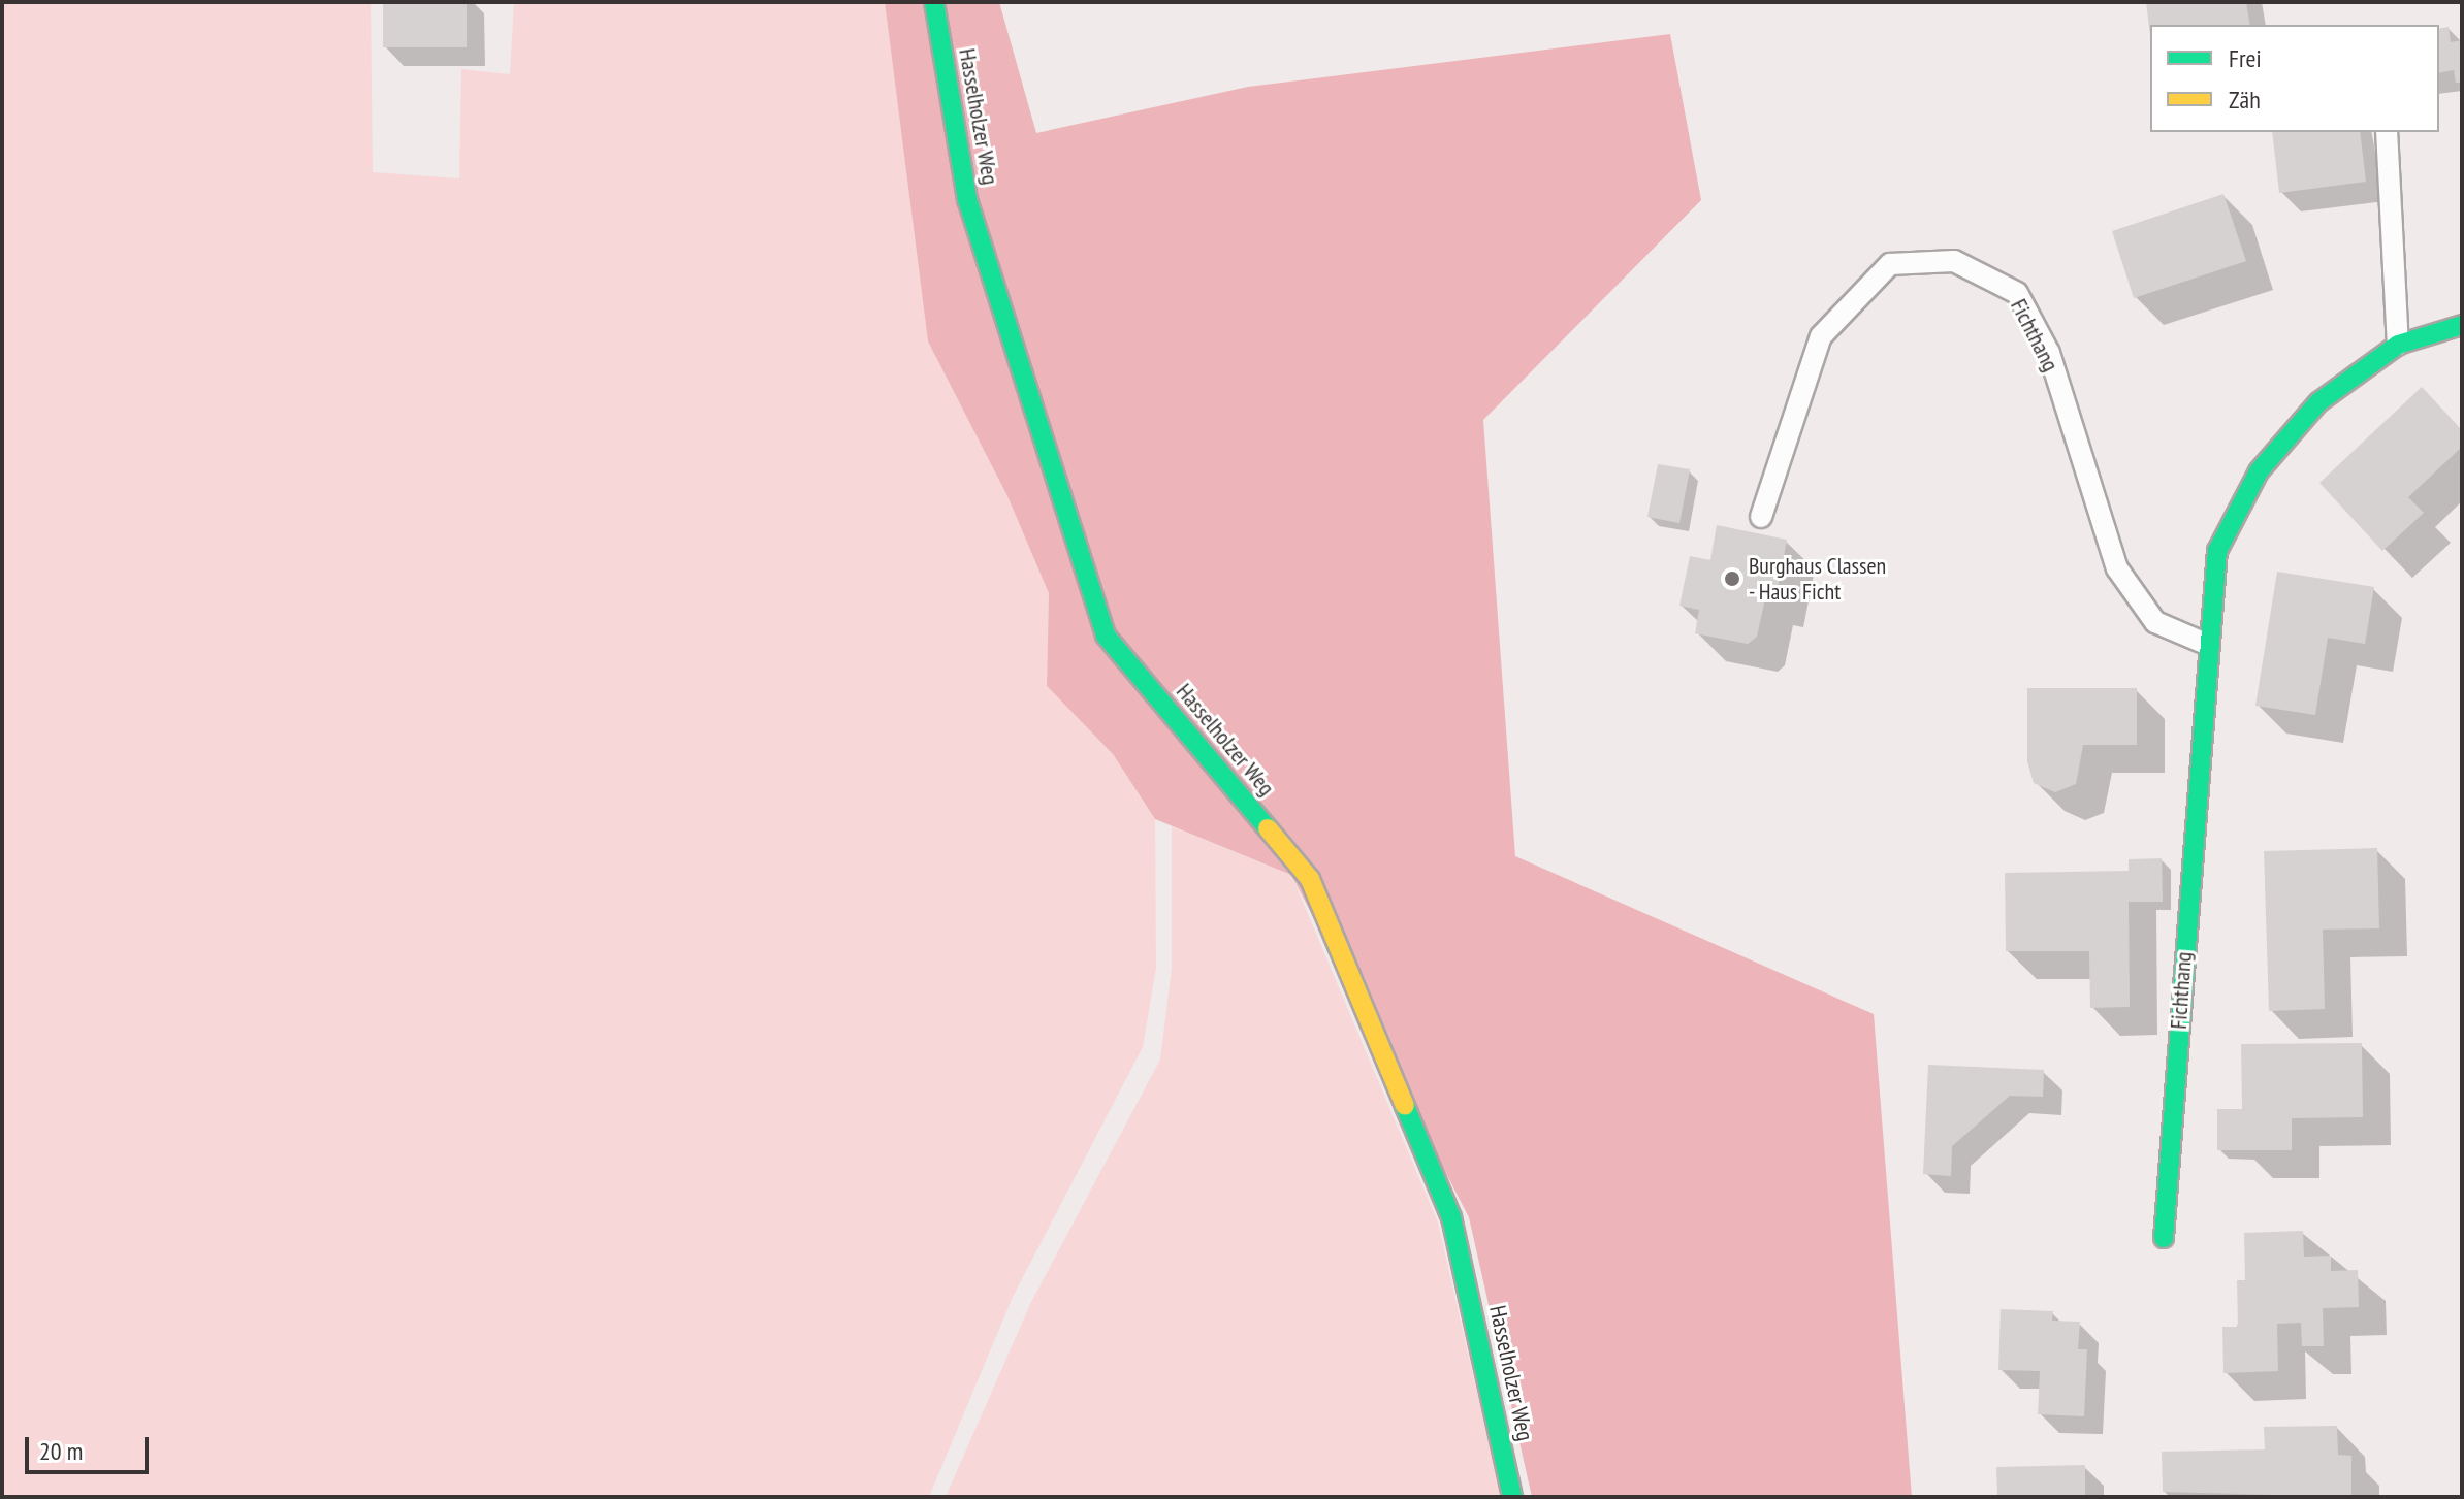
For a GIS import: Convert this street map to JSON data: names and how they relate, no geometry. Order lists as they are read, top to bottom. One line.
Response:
{"streets":{"street":["Hasselholzer Weg","Fichthang"]},"places":["Burghaus Classen - Haus Ficht"],"legend":["Frei","Zäh"],"scale_bar":"20 m"}
